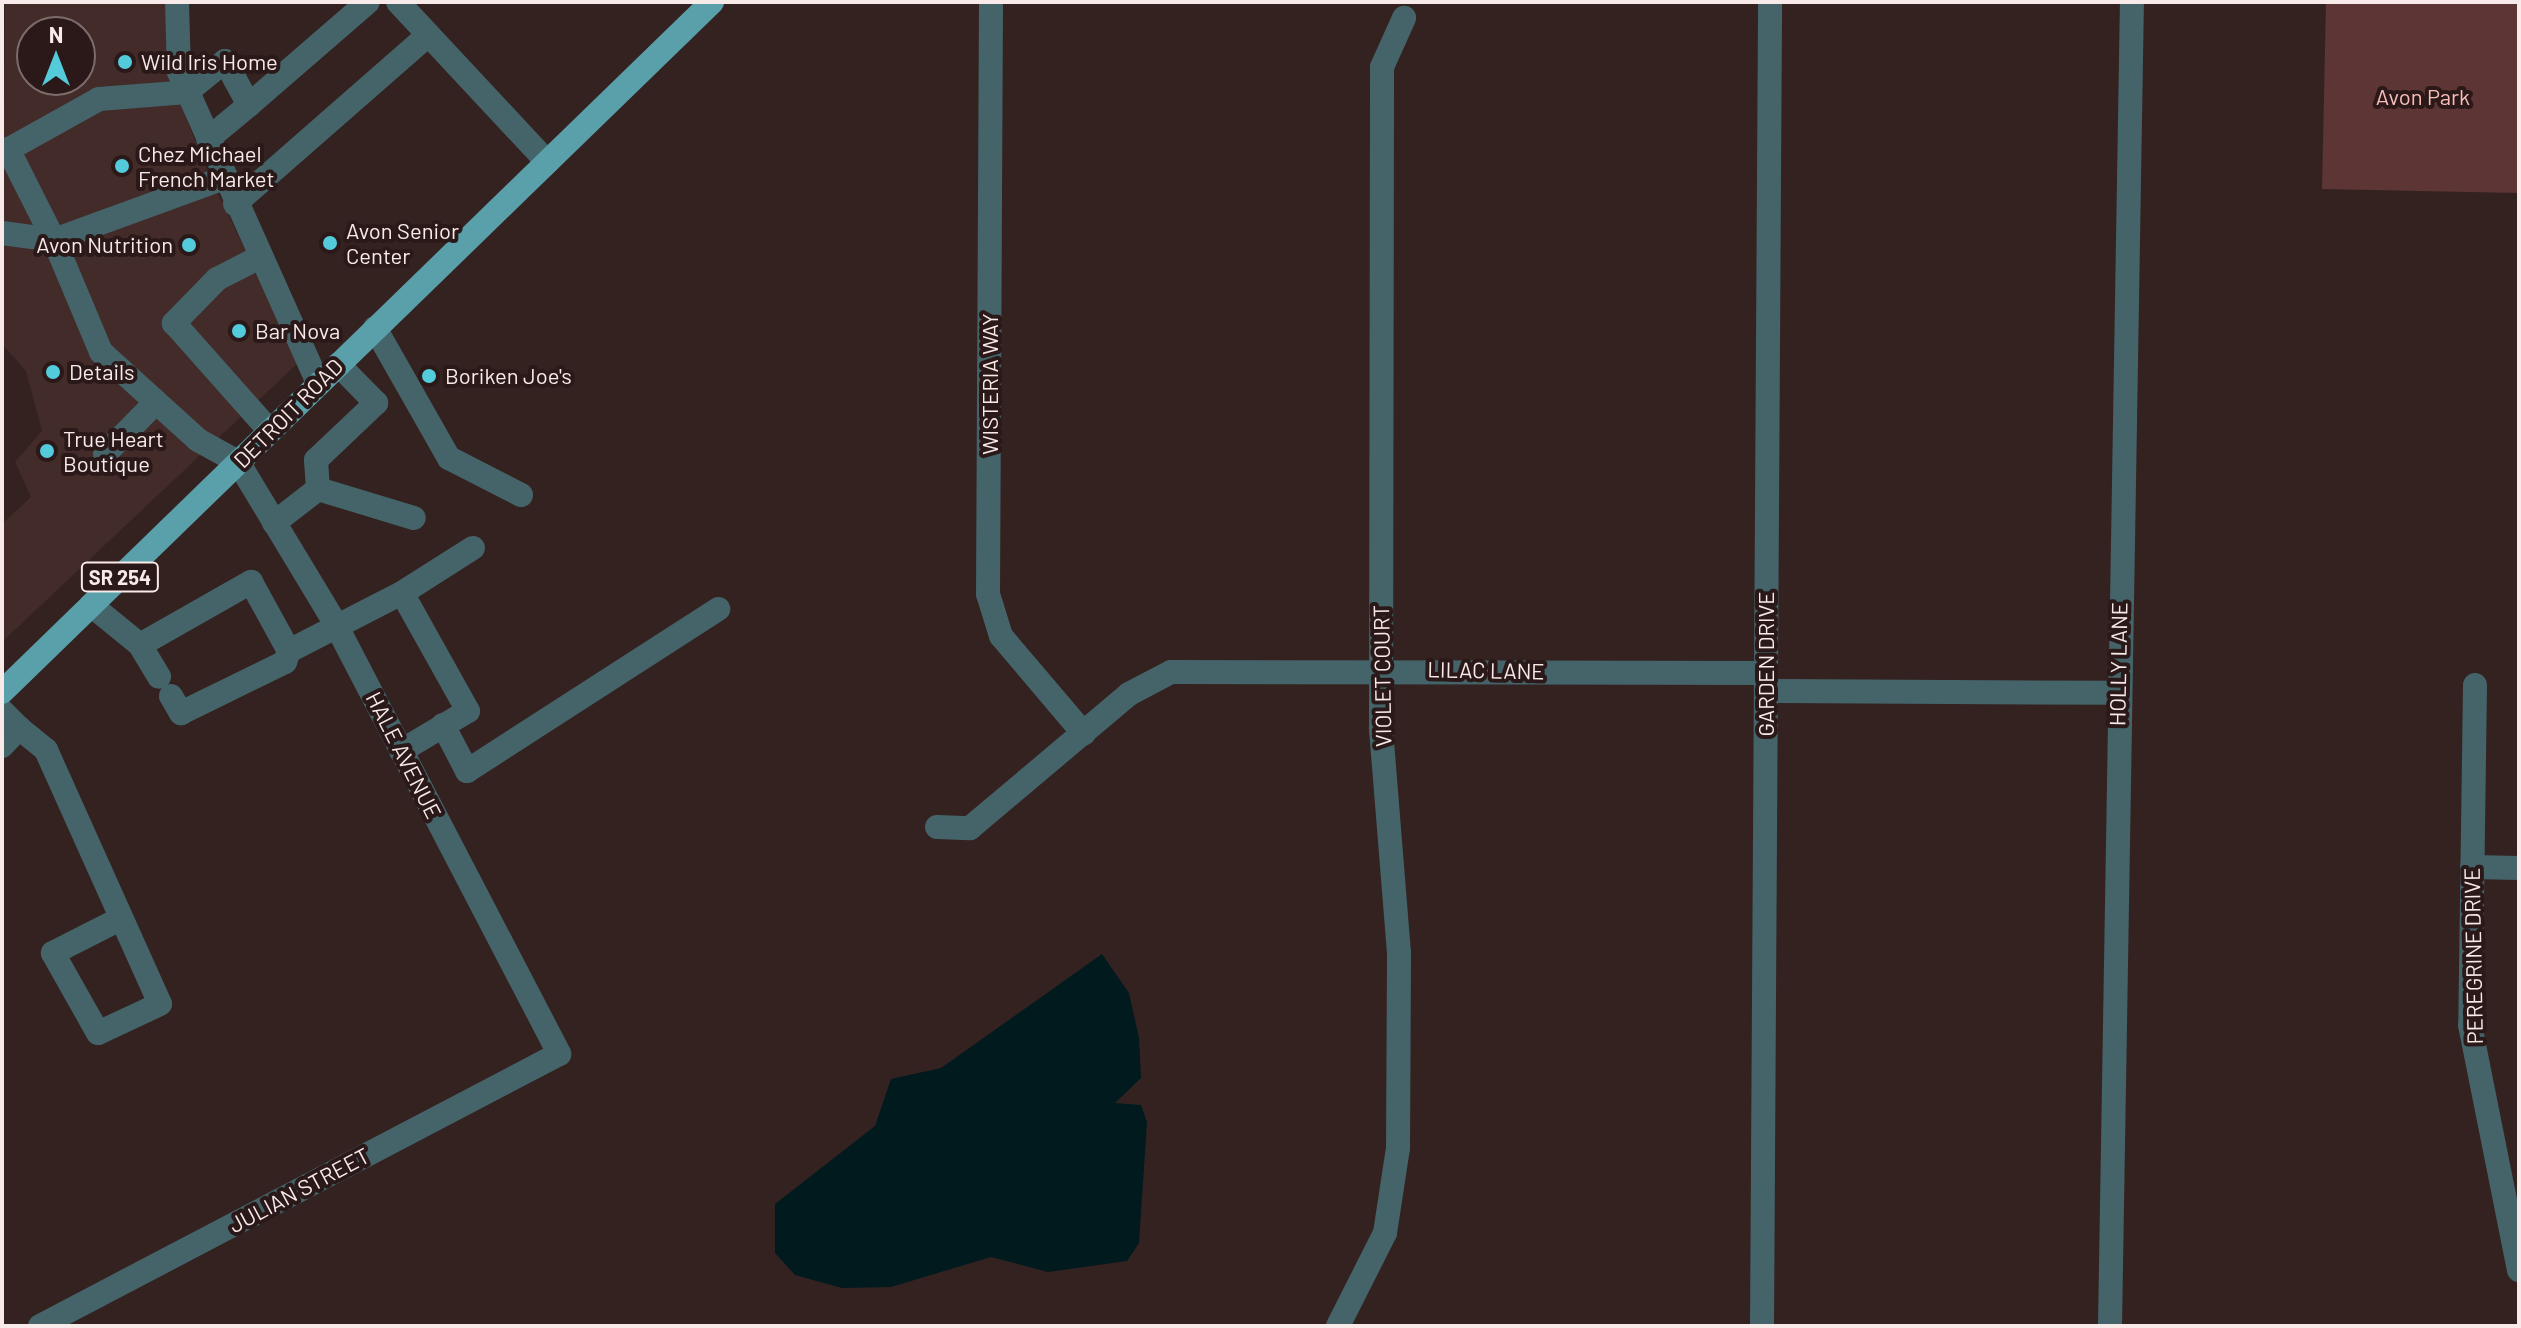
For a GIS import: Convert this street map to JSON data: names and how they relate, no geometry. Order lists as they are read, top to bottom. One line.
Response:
{"streets":{"main road":["DETROIT ROAD","SR 254"],"street":["WISTERIA WAY","GARDEN DRIVE","HOLLY LANE","LILAC LANE","VIOLET COURT","HALE AVENUE","PEREGRINE DRIVE","JULIAN STREET"]},"crossings":[["WISTERIA WAY","LILAC LANE"],["DETROIT ROAD","HALE AVENUE"],["GARDEN DRIVE","LILAC LANE"],["HOLLY LANE","LILAC LANE"],["LILAC LANE","VIOLET COURT"],["HALE AVENUE","JULIAN STREET"]],"parks":["Avon Park"],"places":["Wild Iris Home","Chez Michael French Market","Avon Senior Center","Avon Nutrition","Bar Nova","Details","Boriken Joe's","True Heart Boutique"],"north":"top"}
